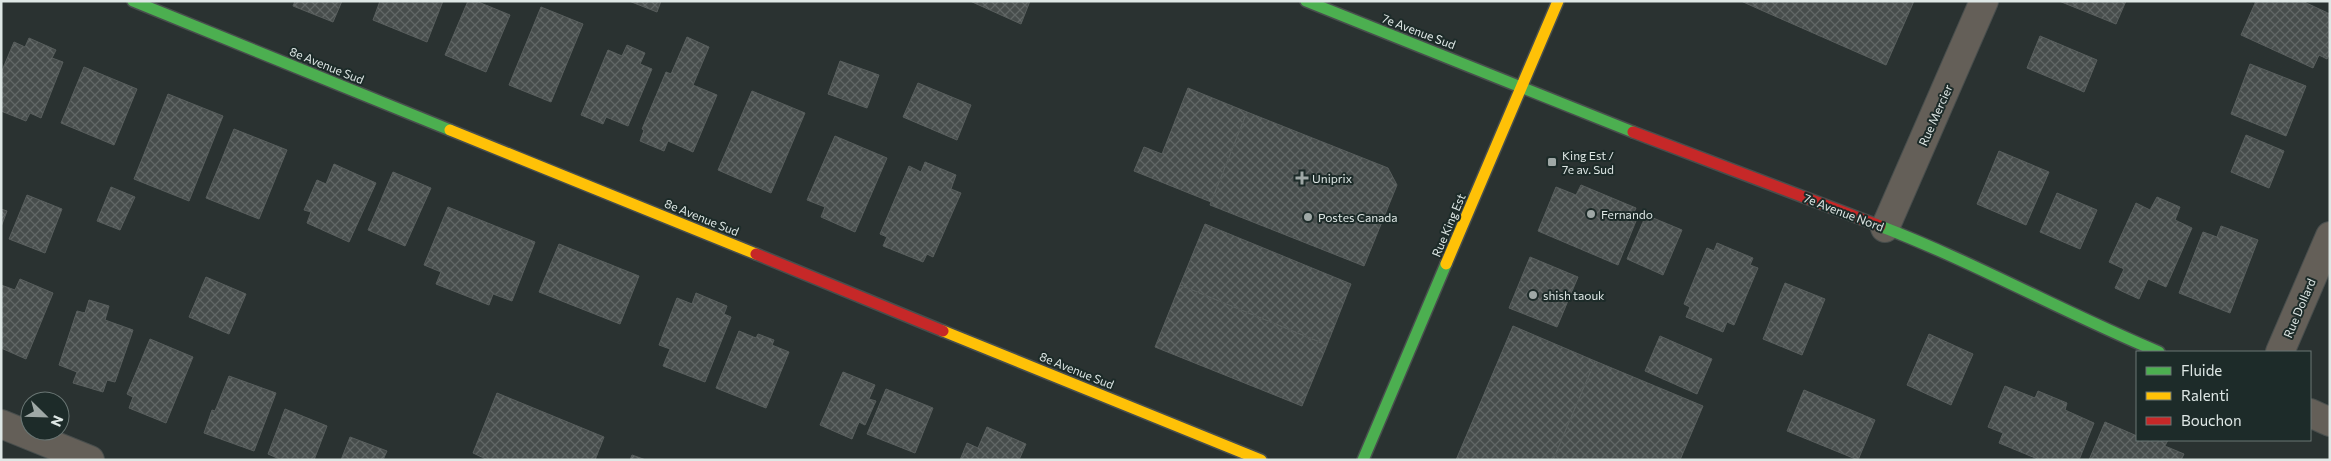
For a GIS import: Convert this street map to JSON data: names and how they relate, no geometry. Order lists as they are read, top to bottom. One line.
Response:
{"streets":{"street":["7e Avenue Sud","8e Avenue Sud","Rue Mercier","7e Avenue Nord","Rue King Est","Rue Dollard"]},"crossings":[["7e Avenue Sud","7e Avenue Nord"],["7e Avenue Sud","Rue King Est"],["Rue Mercier","7e Avenue Nord"],["7e Avenue Nord","Rue King Est"]],"places":{"transit":["King Est / 7e av. Sud"],"health":["Uniprix"],"other":["Fernando","Postes Canada","shish taouk"]},"legend":["Fluide","Ralenti","Bouchon"],"north":"bottom right"}
